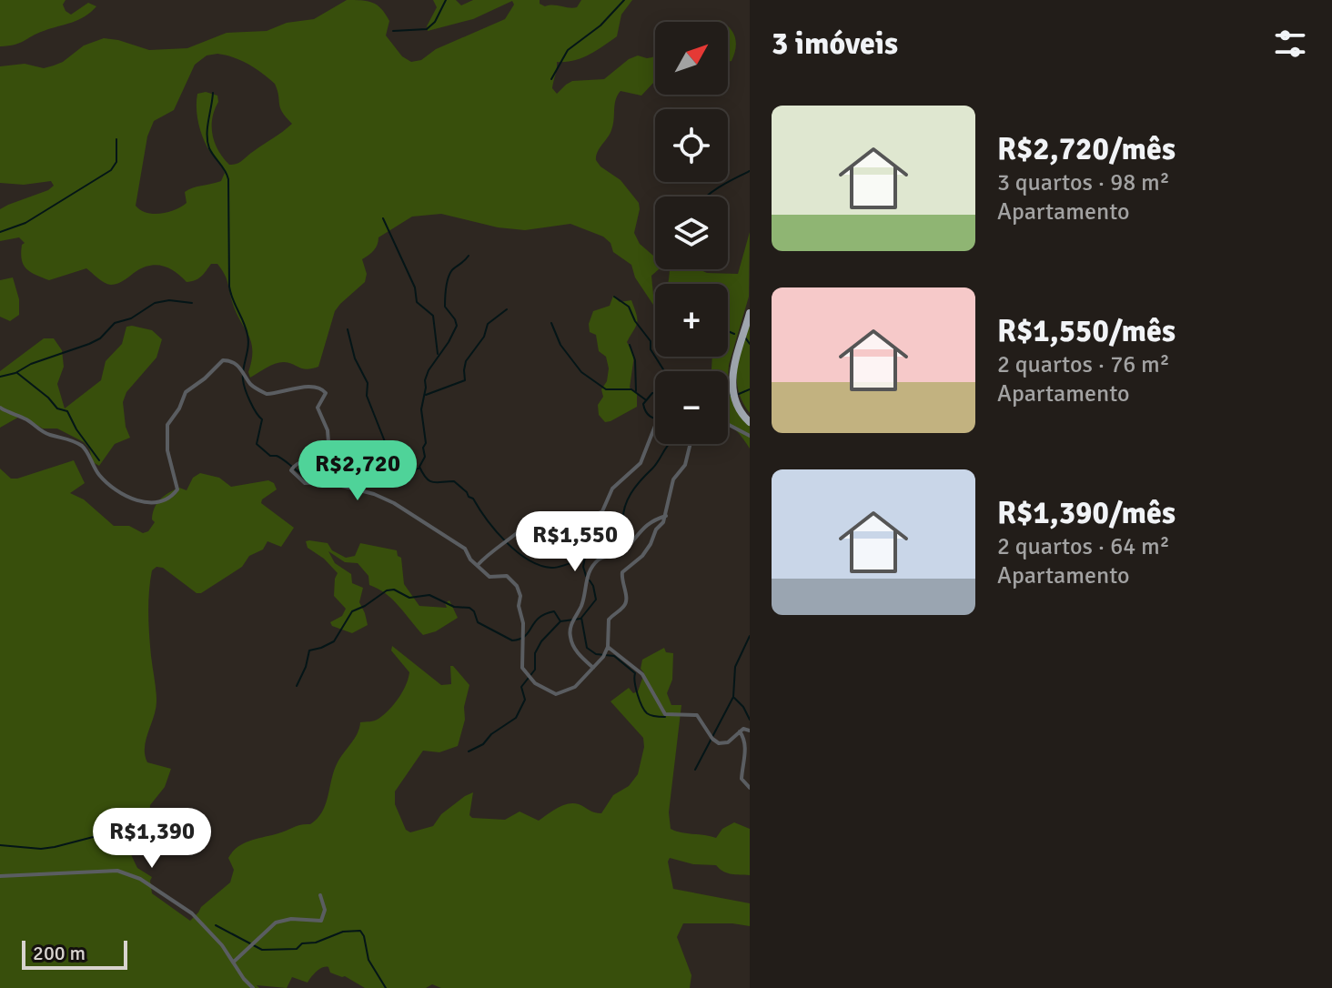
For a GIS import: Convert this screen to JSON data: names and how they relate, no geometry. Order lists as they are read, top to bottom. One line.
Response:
{"scale_bar":"200 m","north":"top right","page":{"heading":"3 imóveis","map_buttons":["+","−"],"list":[{"name":"R$2,720/mês","note":"3 quartos · 98 m² · Apartamento"},{"name":"R$1,550/mês","note":"2 quartos · 76 m² · Apartamento"},{"name":"R$1,390/mês","note":"2 quartos · 64 m² · Apartamento"}],"price":["R$2,720","R$1,550","R$1,390"],"scale":"200 m"}}
